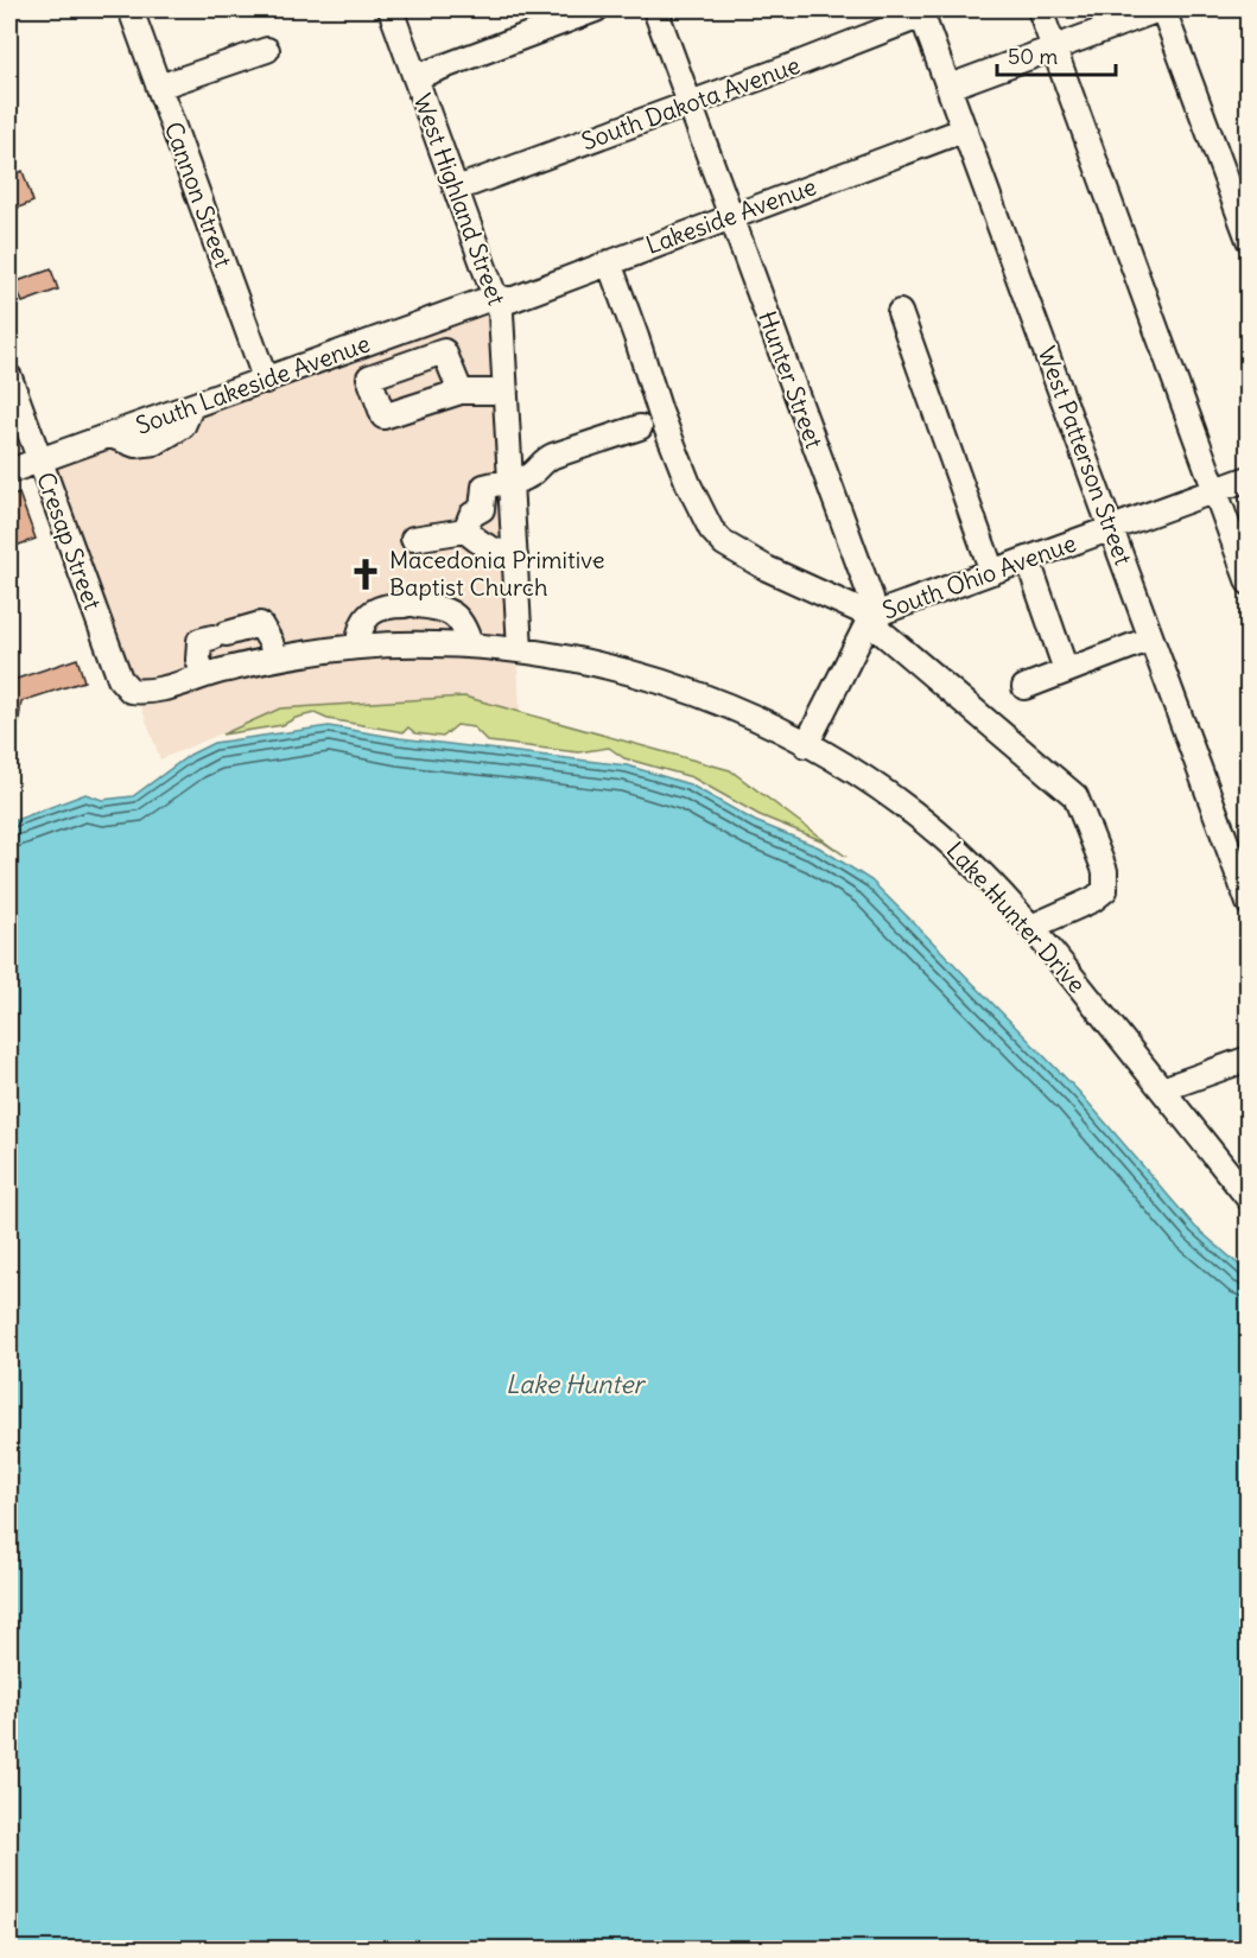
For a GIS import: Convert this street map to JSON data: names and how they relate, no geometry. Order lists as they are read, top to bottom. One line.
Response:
{"streets":{"street":["South Dakota Avenue","Cannon Street","West Highland Street","Lakeside Avenue","Hunter Street","South Lakeside Avenue","West Patterson Street","Cresap Street","South Ohio Avenue","Lake Hunter Drive"]},"crossings":[["South Dakota Avenue","West Highland Street"],["South Dakota Avenue","Hunter Street"],["South Dakota Avenue","West Patterson Street"],["Cannon Street","South Lakeside Avenue"],["West Highland Street","Lakeside Avenue"],["West Highland Street","South Lakeside Avenue"],["West Highland Street","Lake Hunter Drive"],["Lakeside Avenue","Hunter Street"],["Lakeside Avenue","South Lakeside Avenue"],["Lakeside Avenue","West Patterson Street"],["Hunter Street","South Ohio Avenue"],["South Lakeside Avenue","Cresap Street"],["West Patterson Street","South Ohio Avenue"],["Cresap Street","Lake Hunter Drive"]],"water":["Lake Hunter"],"places":{"church":["Macedonia Primitive Baptist Church"]},"scale_bar":"50 m"}
